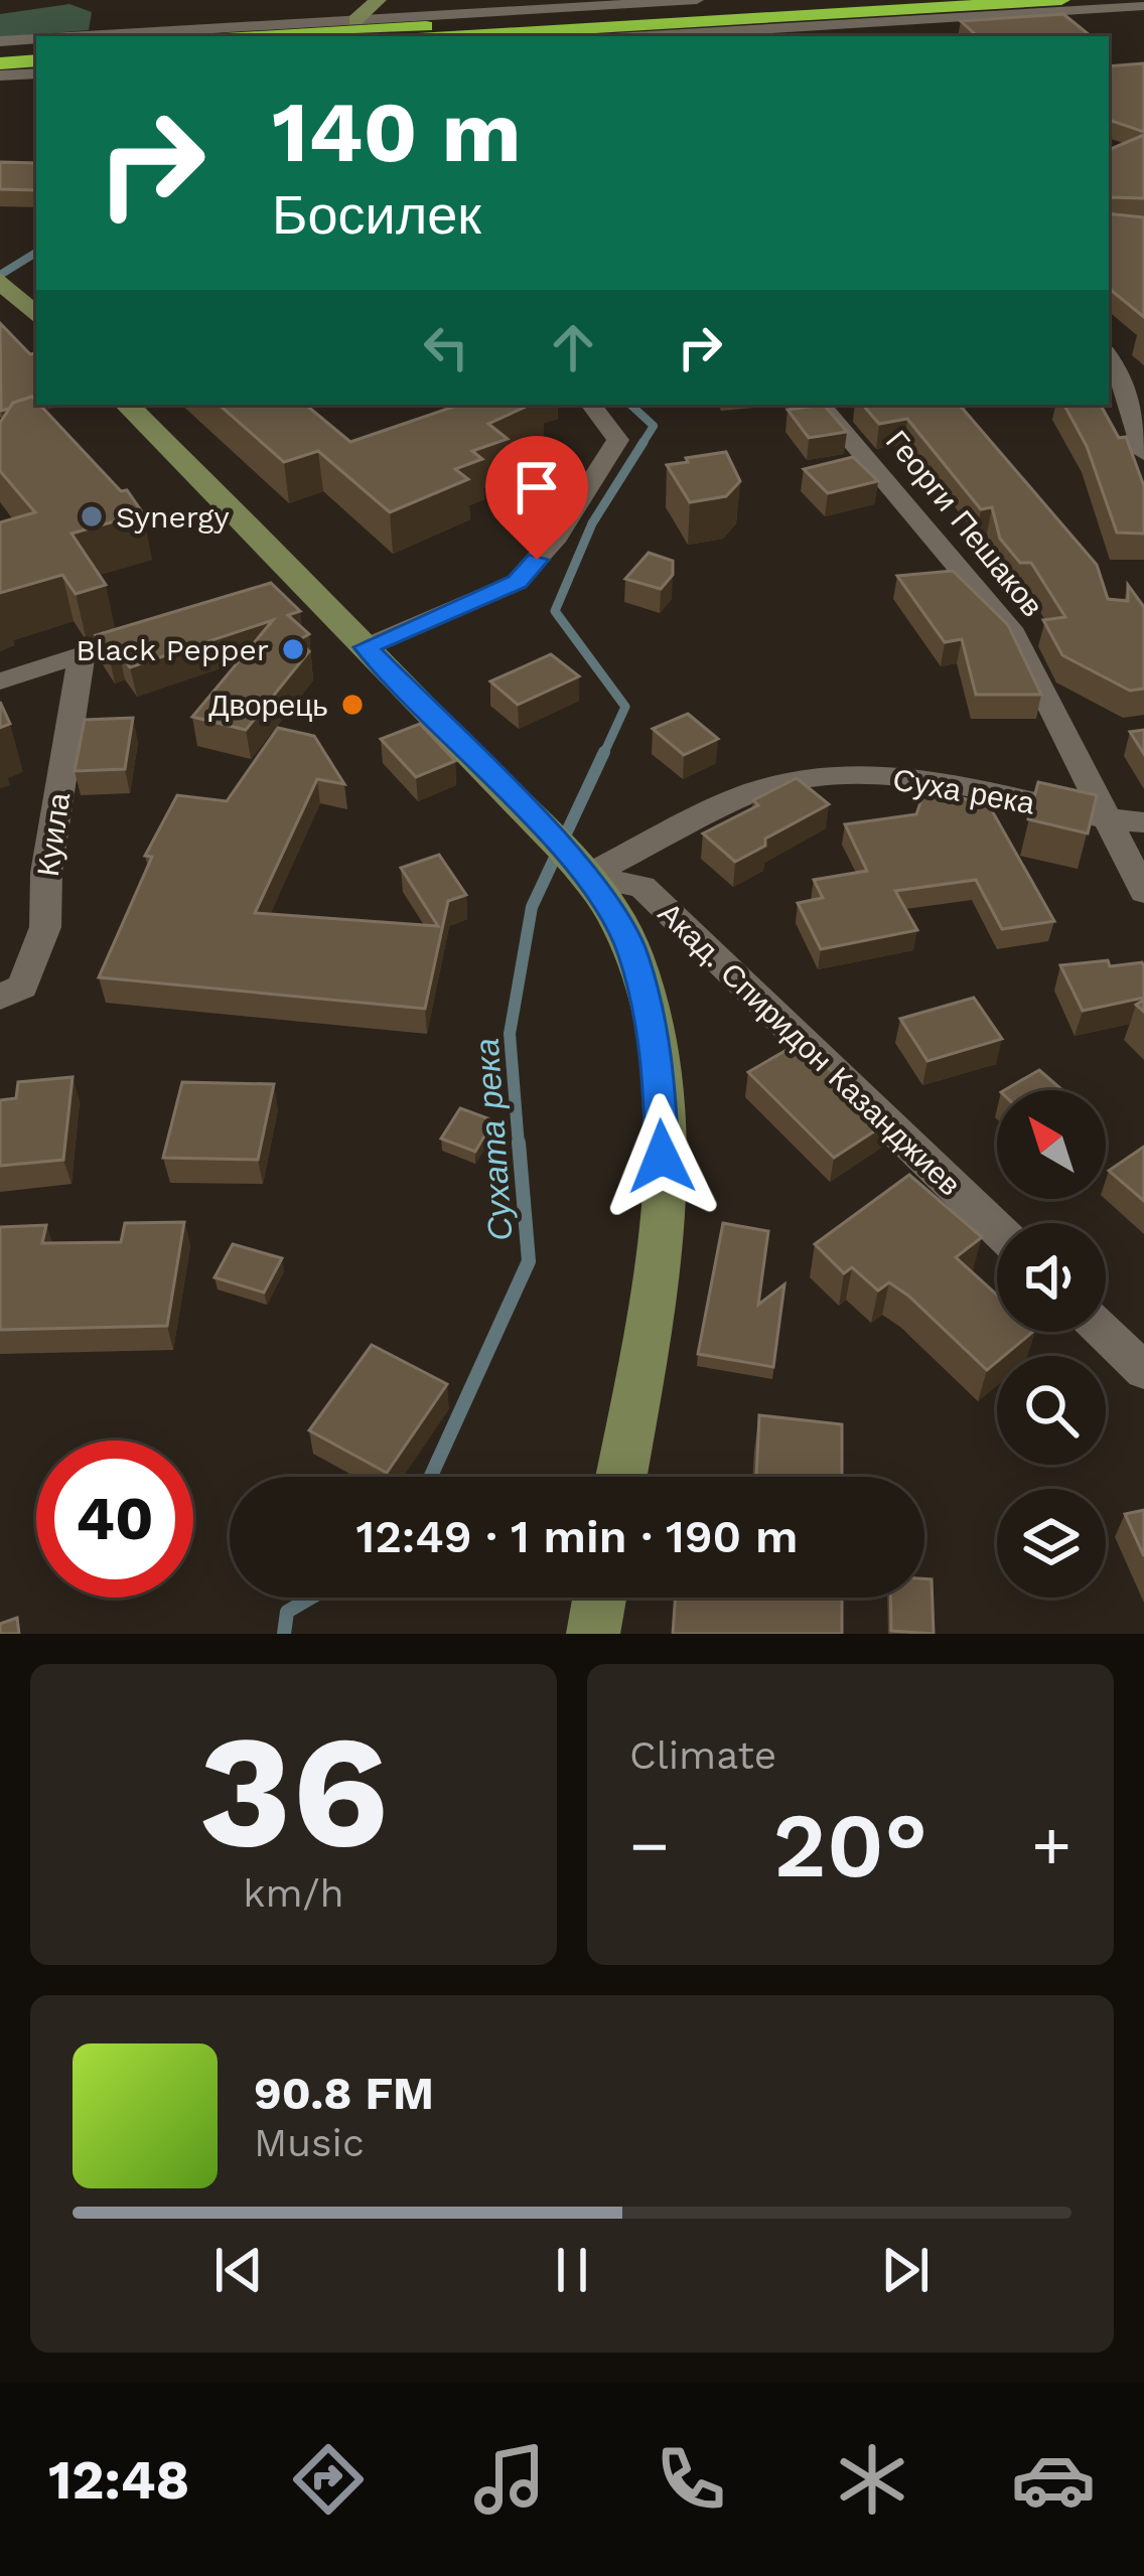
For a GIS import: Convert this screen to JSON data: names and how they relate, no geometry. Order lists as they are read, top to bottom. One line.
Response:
{"streets":{"street":["Георги Пешаков","Суха река","Куила","Акад. Спиридон Казанджиев"]},"crossings":[["Георги Пешаков","Суха река"],["Суха река","Акад. Спиридон Казанджиев"]],"water":["Сухата река"],"places":["Synergy","Black Pepper","Дворець"],"north":"top left","page":{"turn":["140 m","Босилек"],"limit":"40","trip":"12:49 · 1 min · 190 m","tile":[["36","km/h"],"Climate"],"heat":["−","20°","+"],"song":["90.8 FM","Music"],"tabs":"12:48"}}
